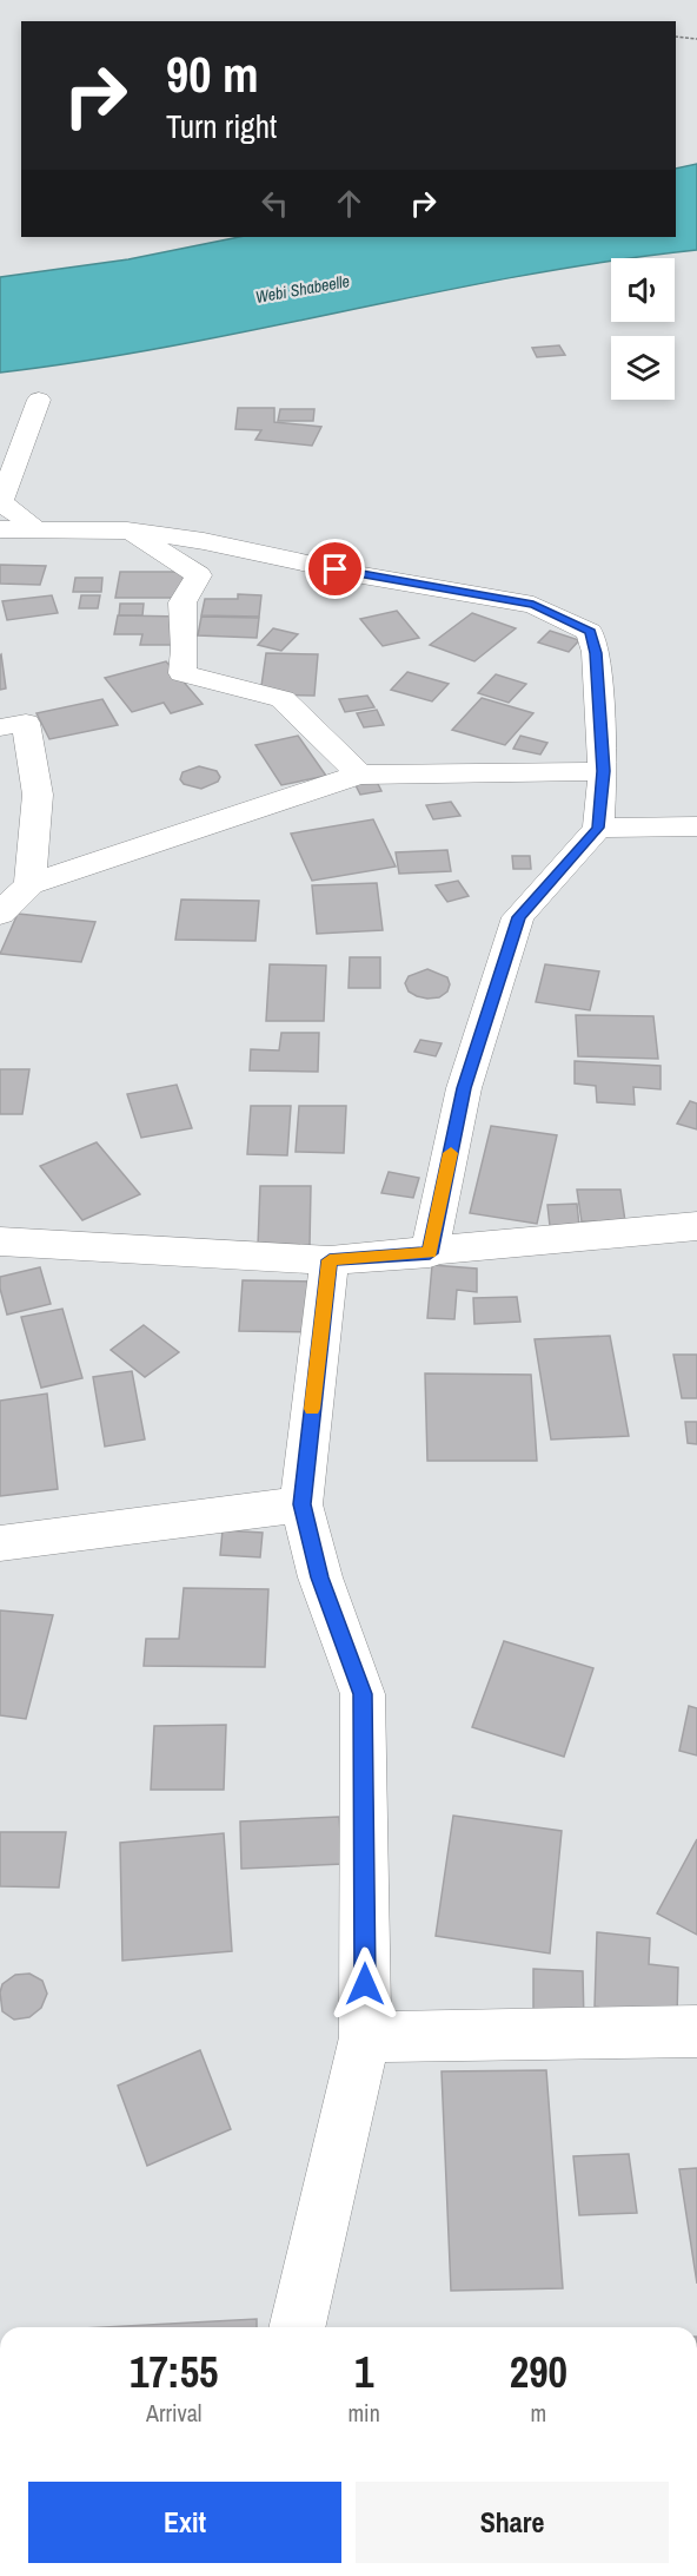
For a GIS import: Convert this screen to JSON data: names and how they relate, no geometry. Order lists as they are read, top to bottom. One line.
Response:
{"water":["Webi Shabeelle"],"page":{"turn":["90 m","Turn right"],"eta":["17:55","Arrival","1","min","290","m"],"buttons":["Exit","Share"]}}
